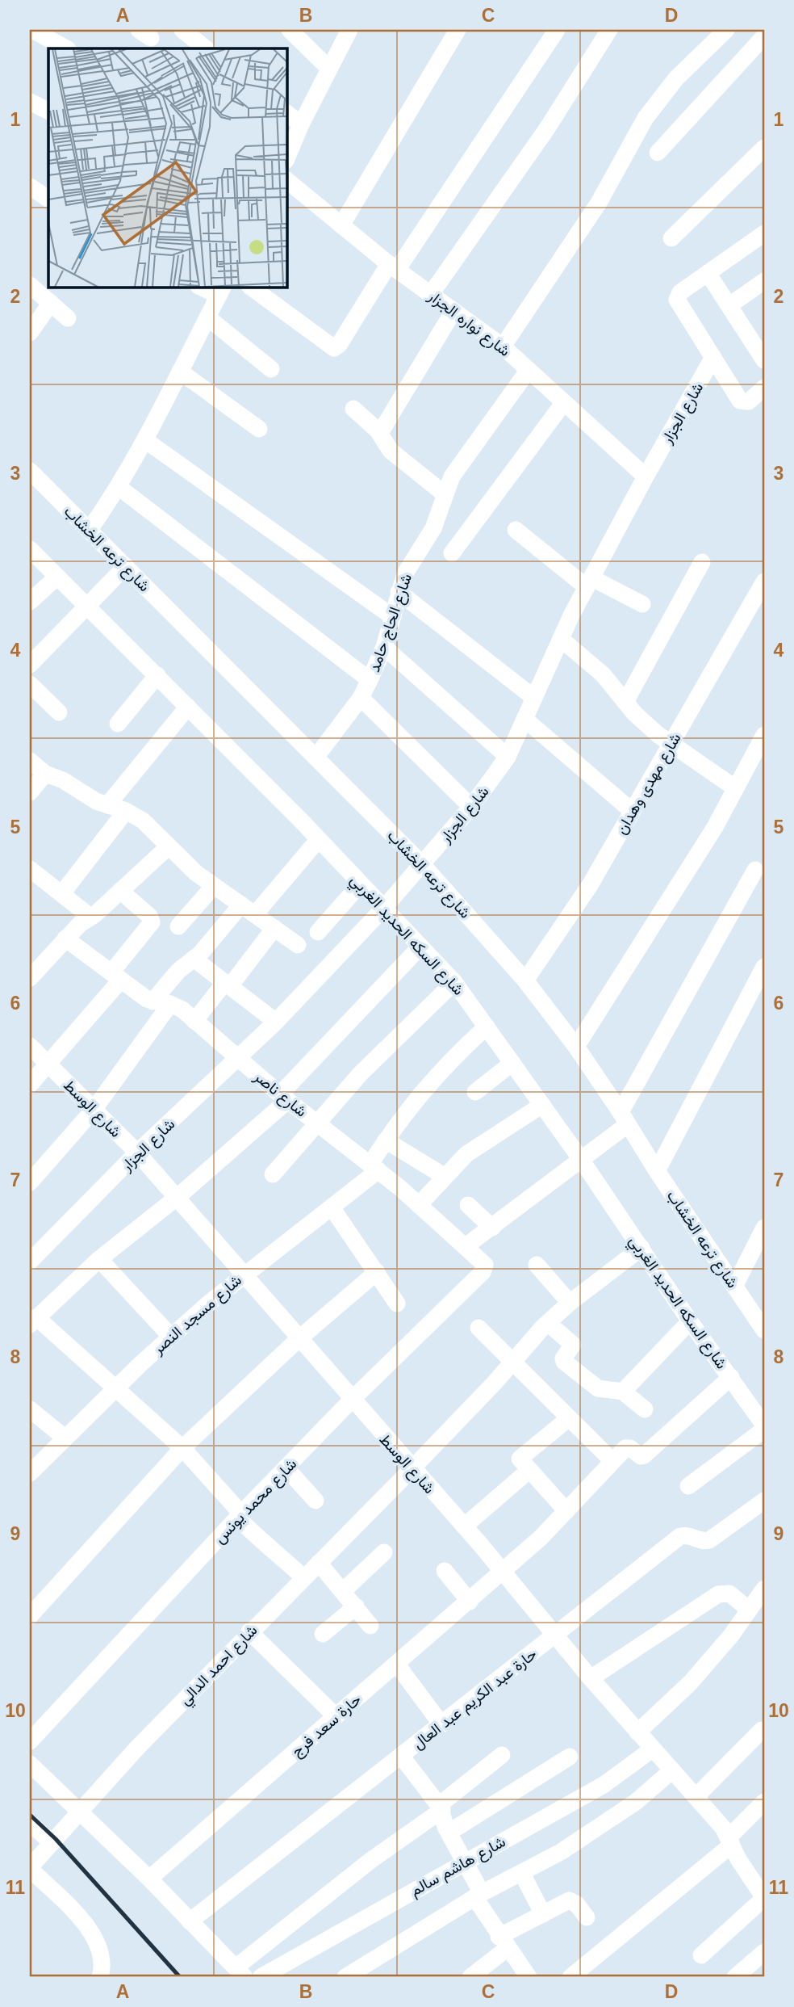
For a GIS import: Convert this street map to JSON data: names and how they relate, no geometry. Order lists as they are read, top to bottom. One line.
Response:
{"streets":{"street":["شارع نواره الجزار","شارع الجزار","شارع ترعه الخشاب","شارع الحاج حامد","شارع مهدى وهدان","شارع السكه الحديد الغربي","شارع ناصر","شارع الوسط","شارع مسجد النصر","شارع محمد يونس","شارع احمد الدالي","حارة عبد الكريم عبد العال","حارة سعد فرج","شارع هاشم سالم"]},"crossings":[["شارع نواره الجزار","شارع الجزار"],["شارع نواره الجزار","شارع الحاج حامد"],["شارع الجزار","شارع ترعه الخشاب"],["شارع الجزار","شارع السكه الحديد الغربي"],["شارع الجزار","شارع ناصر"],["شارع الجزار","شارع الوسط"],["شارع ترعه الخشاب","شارع الحاج حامد"],["شارع ترعه الخشاب","شارع مهدى وهدان"],["شارع السكه الحديد الغربي","شارع مسجد النصر"],["شارع السكه الحديد الغربي","شارع احمد الدالي"],["شارع السكه الحديد الغربي","حارة سعد فرج"],["شارع ناصر","شارع مسجد النصر"],["شارع ناصر","شارع محمد يونس"],["شارع الوسط","شارع مسجد النصر"],["شارع الوسط","شارع محمد يونس"],["شارع الوسط","شارع احمد الدالي"],["شارع الوسط","حارة عبد الكريم عبد العال"],["شارع الوسط","حارة سعد فرج"],["شارع الوسط","شارع هاشم سالم"]],"grid":{"columns":["A","B","C","D"],"rows":["1","2","3","4","5","6","7","8","9","10","11"]}}
